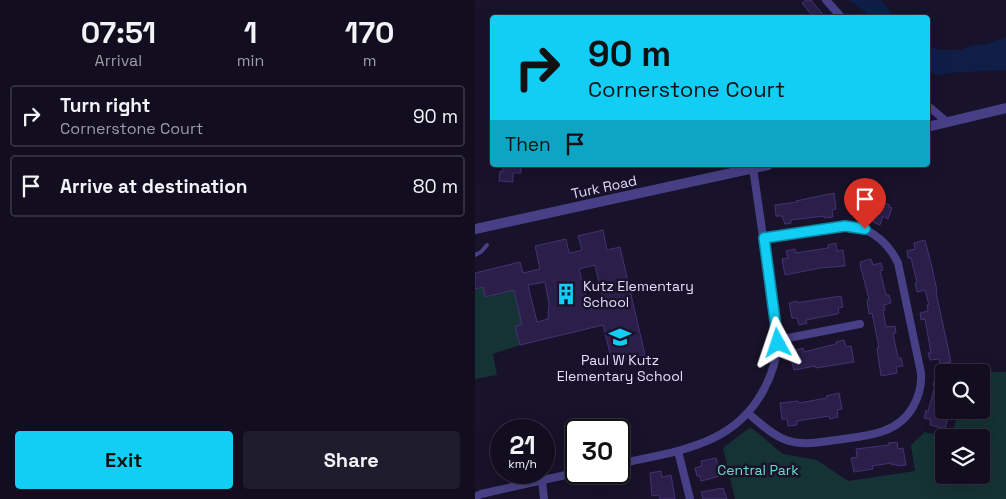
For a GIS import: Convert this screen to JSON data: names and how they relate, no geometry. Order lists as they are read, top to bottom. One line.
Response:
{"streets":{"street":["Turk Road"]},"parks":["Central Park"],"places":{"building":["Kutz Elementary School"],"school or university":["Paul W Kutz Elementary School"]},"page":{"eta":["07:51","Arrival","1","min","170","m"],"turn":["90 m","Cornerstone Court"],"list":[{"name":"Turn right","note":"Cornerstone Court","value":"90 m"},{"name":"Arrive at destination","value":"80 m"}],"then":"Then","speed":"21 km/h","limit":"30","buttons":["Exit","Share"]}}
